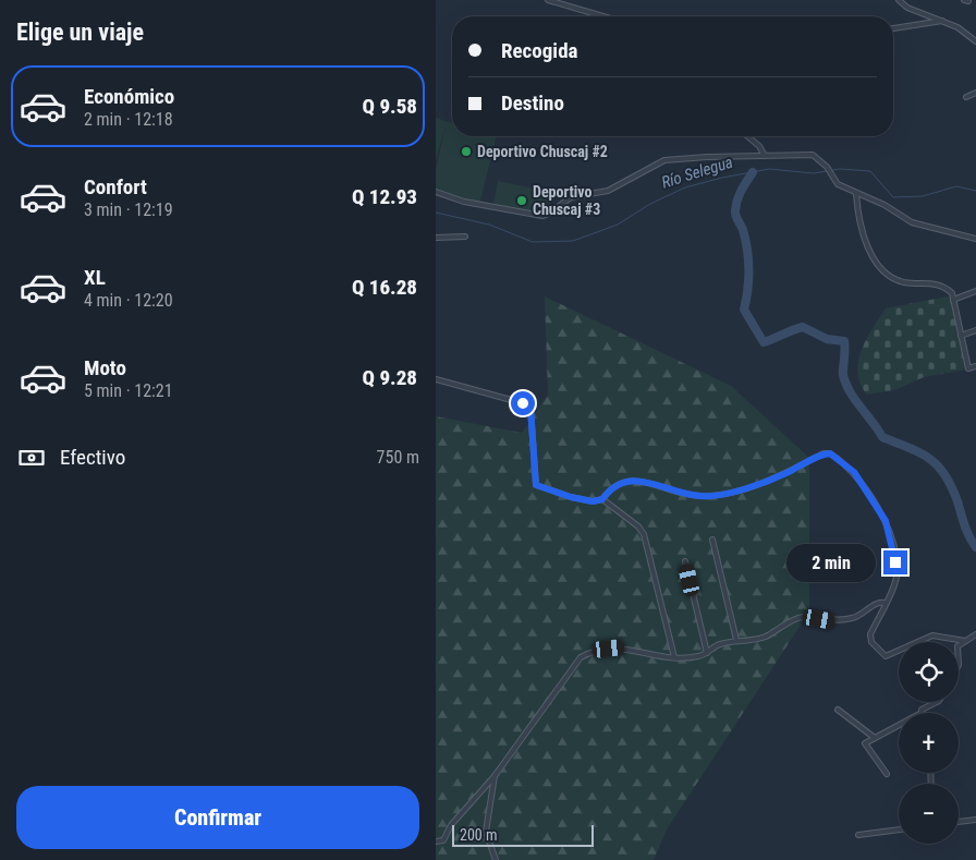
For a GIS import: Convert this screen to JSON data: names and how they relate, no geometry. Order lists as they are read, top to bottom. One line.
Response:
{"water":["Río Selegua"],"places":["Deportivo Chuscaj #2","Deportivo Chuscaj #3"],"scale_bar":"200 m","page":{"heading":"Elige un viaje","banner":["Recogida","Destino"],"list":[{"name":"Económico","note":"2 min · 12:18","value":"Q 9.58"},{"name":"Confort","note":"3 min · 12:19","value":"Q 12.93"},{"name":"XL","note":"4 min · 12:20","value":"Q 16.28"},{"name":"Moto","note":"5 min · 12:21","value":"Q 9.28"}],"pay":["Efectivo","750 m"],"bubble":"2 min","map_buttons":["+","−"],"buttons":"Confirmar","scale":"200 m"}}
